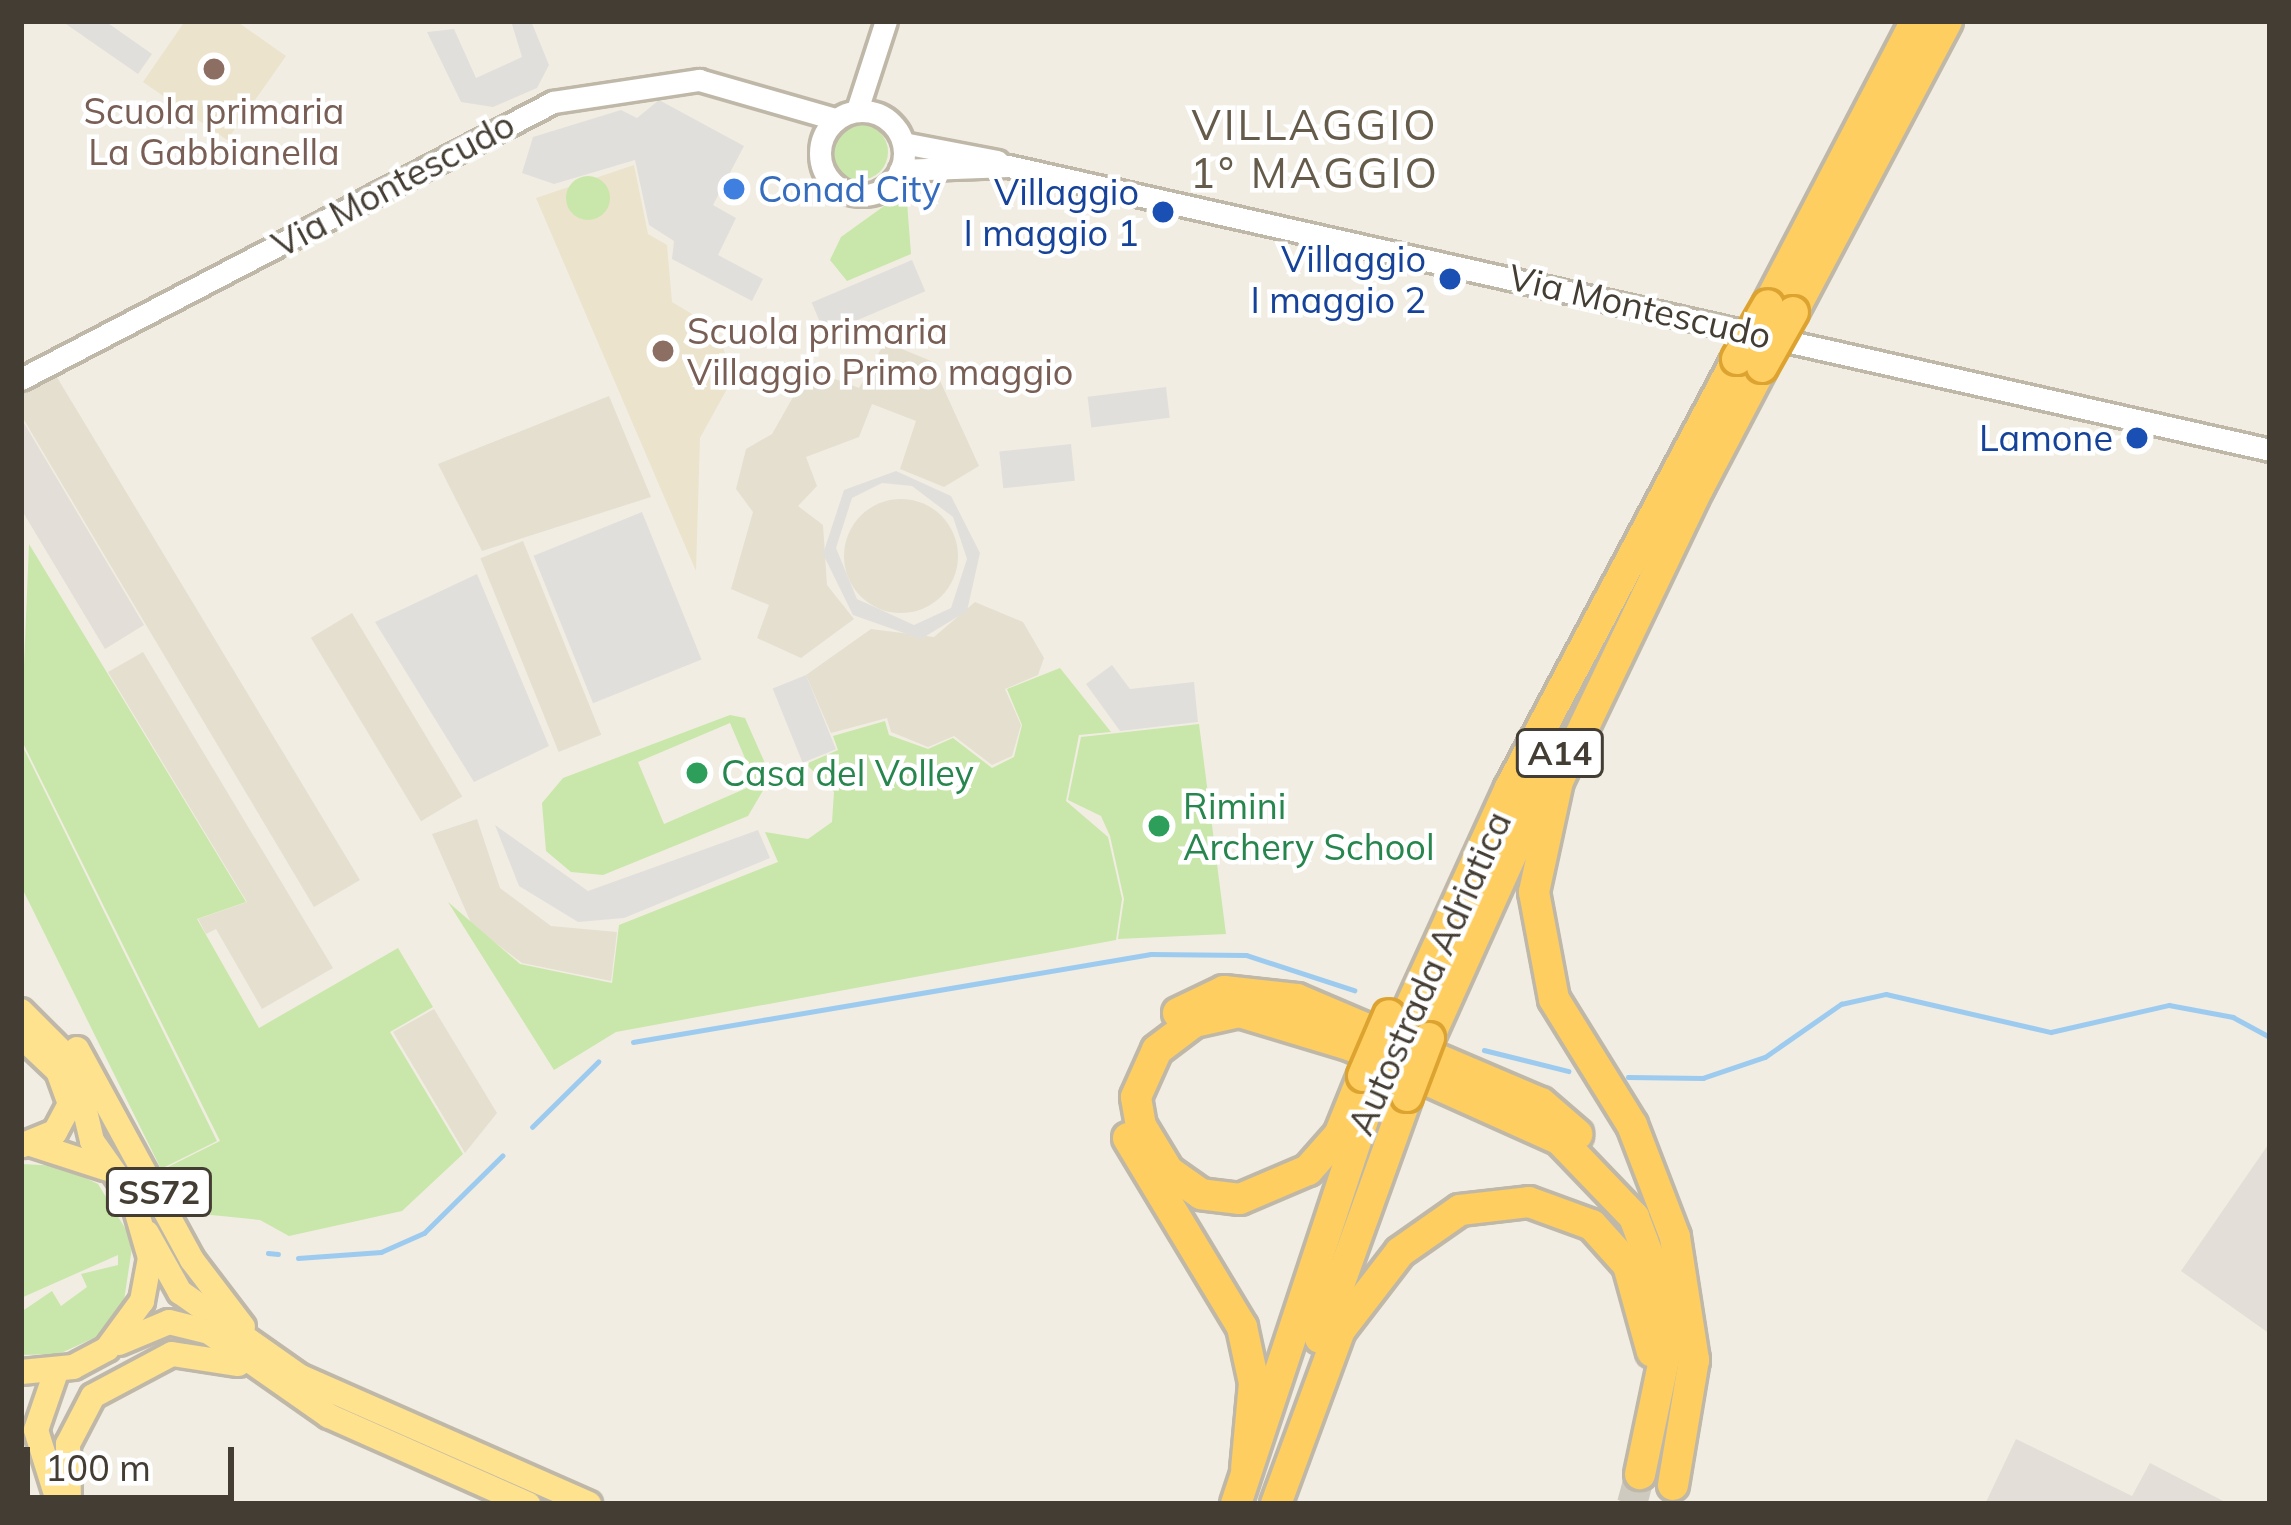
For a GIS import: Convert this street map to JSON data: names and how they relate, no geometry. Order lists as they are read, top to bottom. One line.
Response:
{"streets":{"highway":["A14","Autostrada Adriatica"],"main road":["SS72"],"street":["Via Montescudo"]},"districts":["VILLAGGIO 1° MAGGIO"],"places":["Scuola primaria La Gabbianella","Conad City","Villaggio I maggio 1","Villaggio I maggio 2","Scuola primaria Villaggio Primo maggio","Lamone","Casa del Volley","Rimini Archery School"],"scale_bar":"100 m"}
